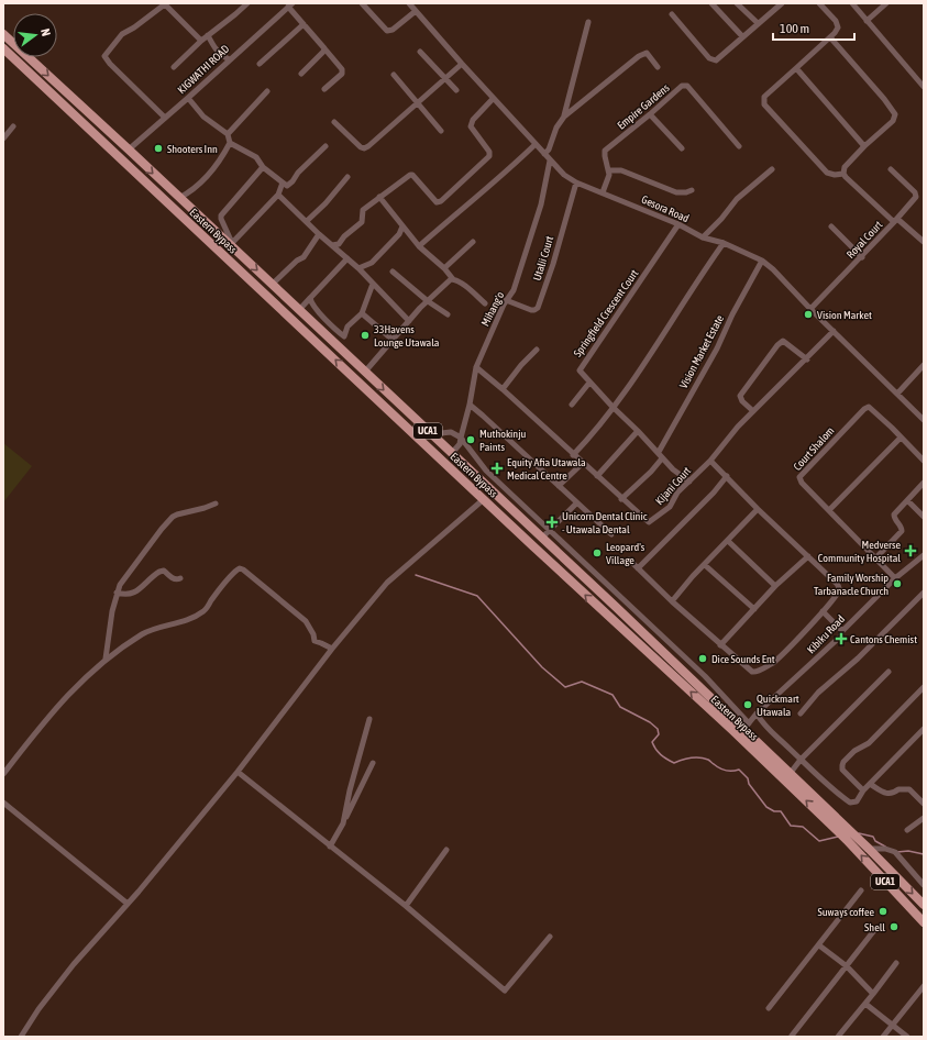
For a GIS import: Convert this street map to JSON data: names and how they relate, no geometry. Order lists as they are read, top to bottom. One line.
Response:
{"streets":{"main road":["Eastern Bypass","UCA1"],"street":["KIGWATHI ROAD","Empire Gardens","Gesora Road","Royal Court","Utalii Court","Mihang'o","Springfield Crescent Court","Vision Market Estate","Court Shalom","Kijani Court","Kibiku Road"]},"crossings":[["KIGWATHI ROAD","Eastern Bypass"],["Empire Gardens","Gesora Road"],["Gesora Road","Royal Court"],["Gesora Road","Utalii Court"],["Gesora Road","Mihang'o"],["Gesora Road","Springfield Crescent Court"],["Gesora Road","Vision Market Estate"],["Gesora Road","Kijani Court"],["Eastern Bypass","Mihang'o"],["Eastern Bypass","Kibiku Road"],["Utalii Court","Mihang'o"],["Mihang'o","Kijani Court"],["Springfield Crescent Court","Vision Market Estate"],["Springfield Crescent Court","Kijani Court"],["Court Shalom","Kibiku Road"]],"places":{"other":["Shooters Inn","Vision Market","33Havens Lounge Utawala","Muthokinju Paints","Leopard's Village","Family Worship Tarbanacle Church","Dice Sounds Ent","Quickmart Utawala","Suways coffee","Shell"],"health":["Equity Afia Utawala Medical Centre","Unicorn Dental Clinic - Utawala Dental","Medverse Community Hospital","Cantons Chemist"]},"scale_bar":"100 m","north":"right"}
